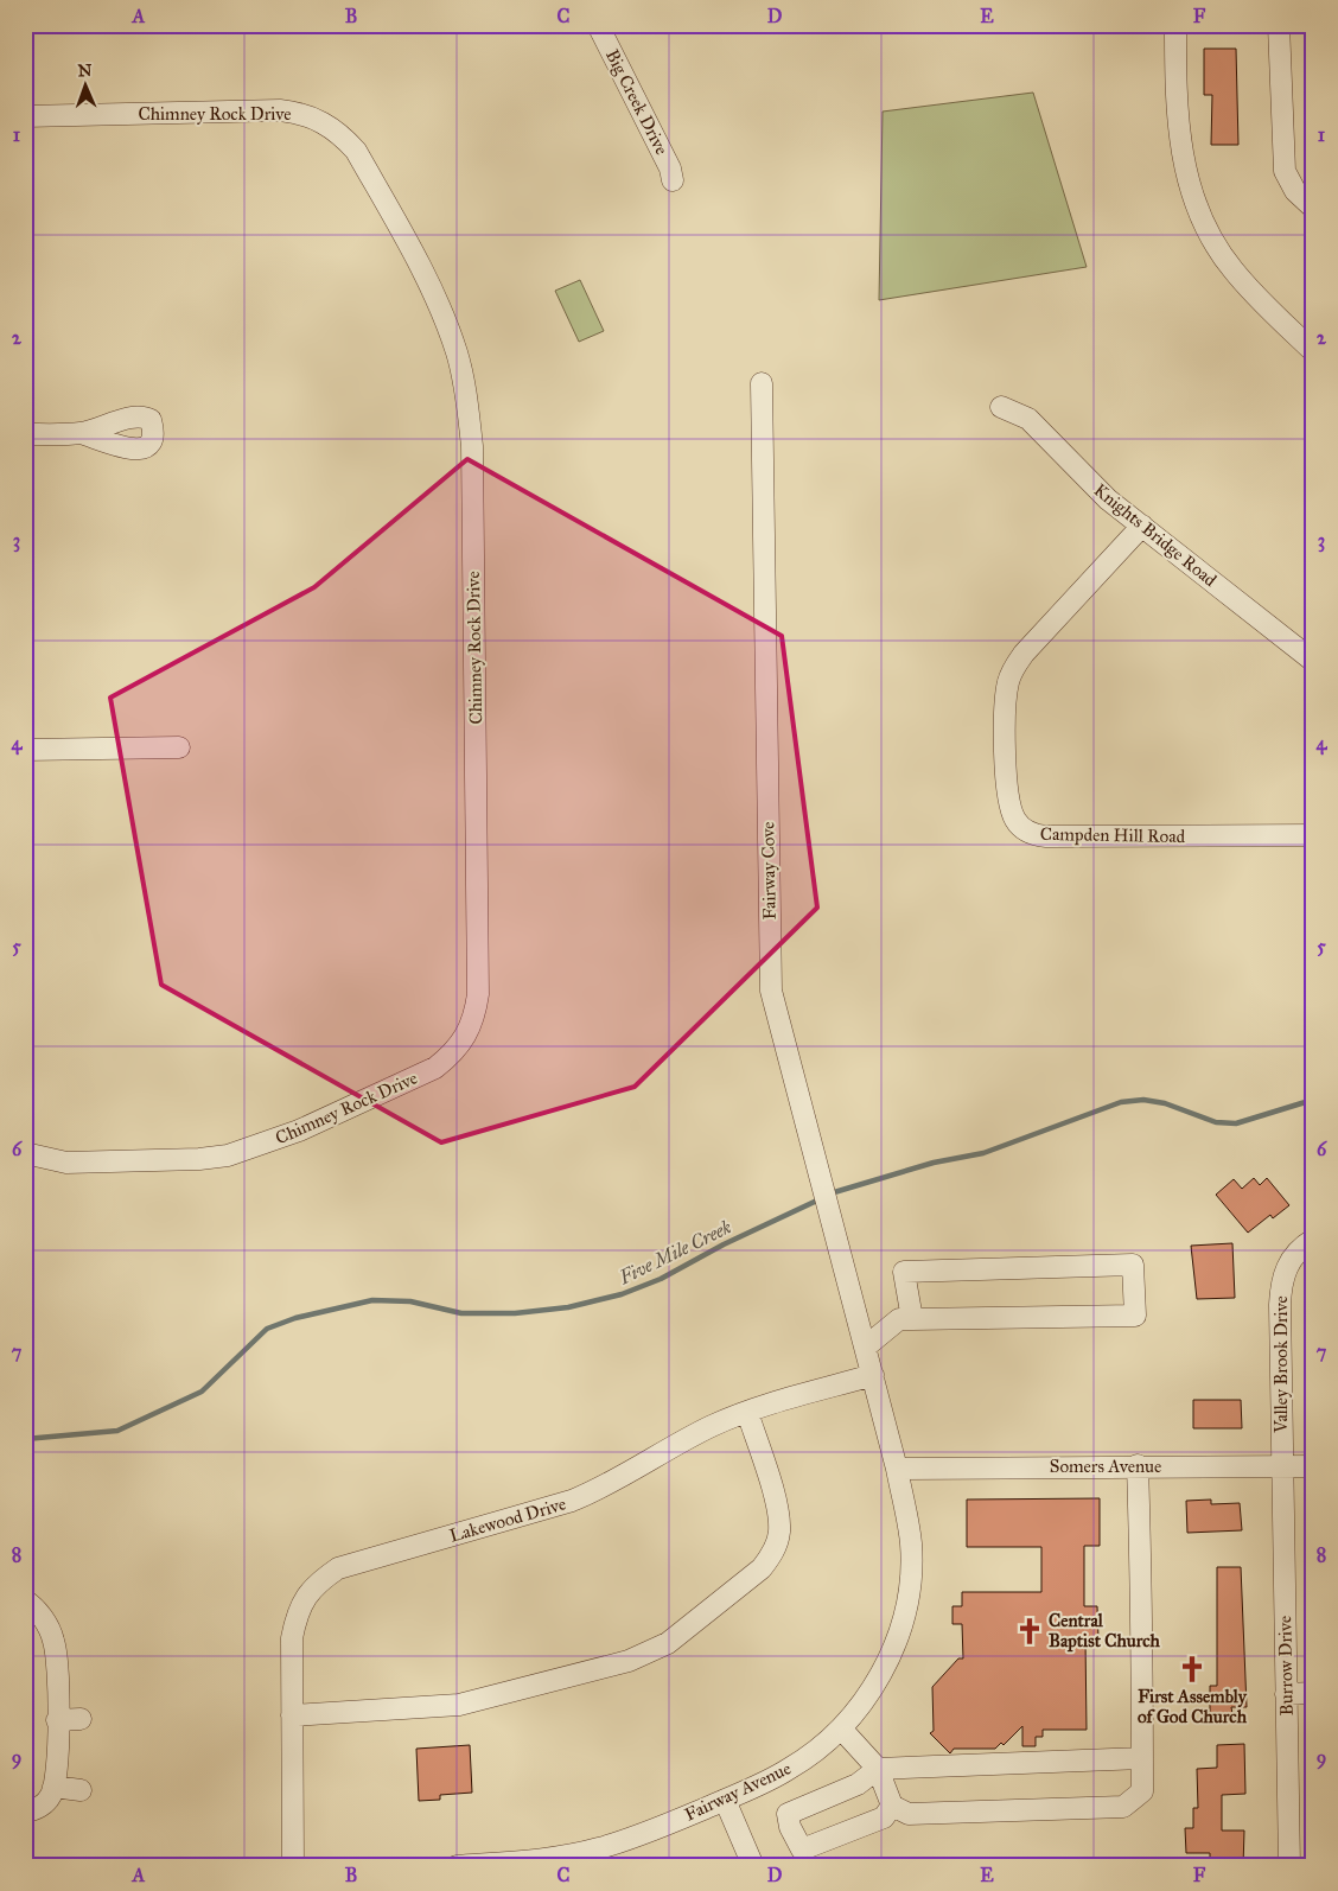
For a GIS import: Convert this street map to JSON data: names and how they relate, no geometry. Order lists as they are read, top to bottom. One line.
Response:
{"streets":{"street":["Big Creek Drive","Chimney Rock Drive","Knights Bridge Road","Campden Hill Road","Fairway Cove","Valley Brook Drive","Somers Avenue","Lakewood Drive","Burrow Drive","Fairway Avenue"]},"crossings":[["Knights Bridge Road","Campden Hill Road"],["Valley Brook Drive","Somers Avenue"],["Valley Brook Drive","Burrow Drive"],["Somers Avenue","Burrow Drive"],["Somers Avenue","Fairway Avenue"]],"water":["Five Mile Creek"],"places":{"church":["Central Baptist Church","First Assembly of God Church"]},"north":"top","grid":{"columns":["A","B","C","D","E","F"],"rows":["1","2","3","4","5","6","7","8","9"]}}
